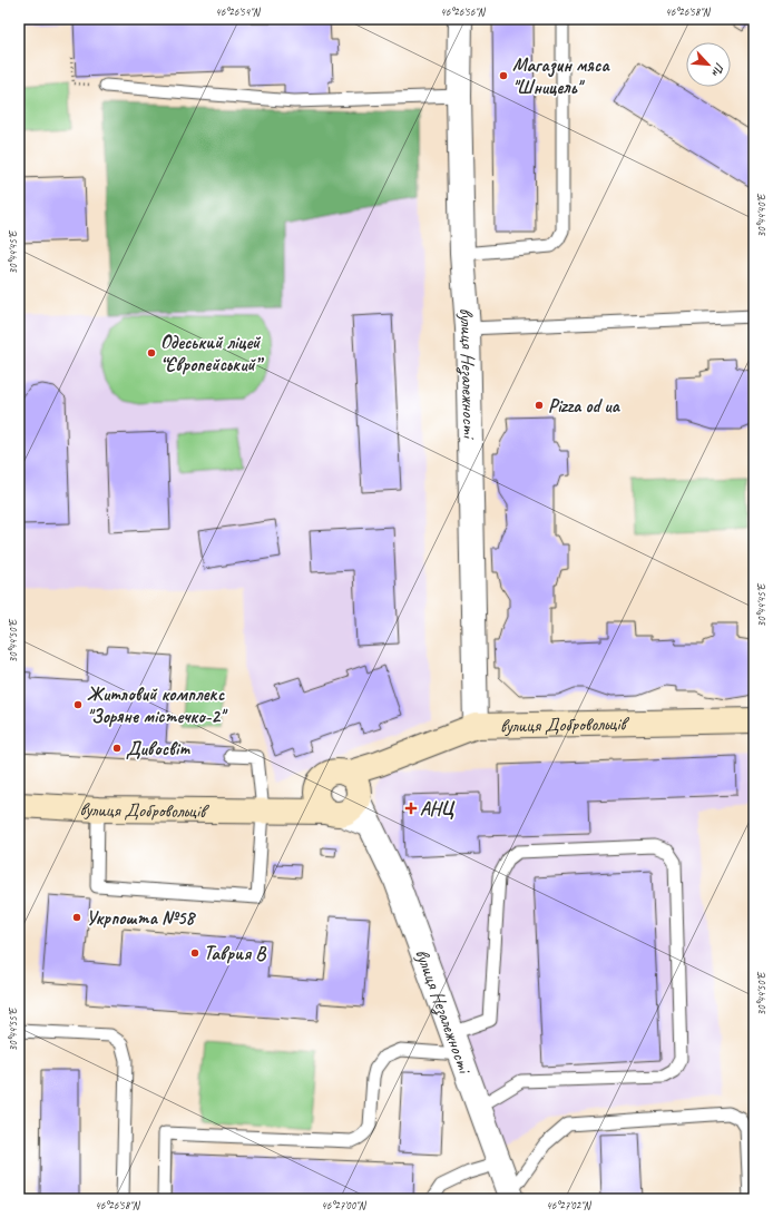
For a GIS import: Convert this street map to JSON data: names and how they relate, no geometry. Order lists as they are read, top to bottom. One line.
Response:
{"streets":{"street":["вулиця Незалежності","вулиця Добровольців"]},"crossings":[["вулиця Незалежності","вулиця Добровольців"]],"places":{"other":["Магазин мяса \"Шницель\"","Одеський ліцей “Європейський”","Pizza od ua","Житловий комплекс \"Зоряне містечко-2\"","Дивосвіт","Укрпошта №58","Таврия В"],"health":["АНЦ"]},"north":"bottom right","coordinates":["46°26'54\"N","46°26'56\"N","46°26'58\"N","30°44'40\"E","30°44'45\"E","30°44'50\"E","30°44'55\"E","46°27'00\"N","46°27'02\"N"]}
